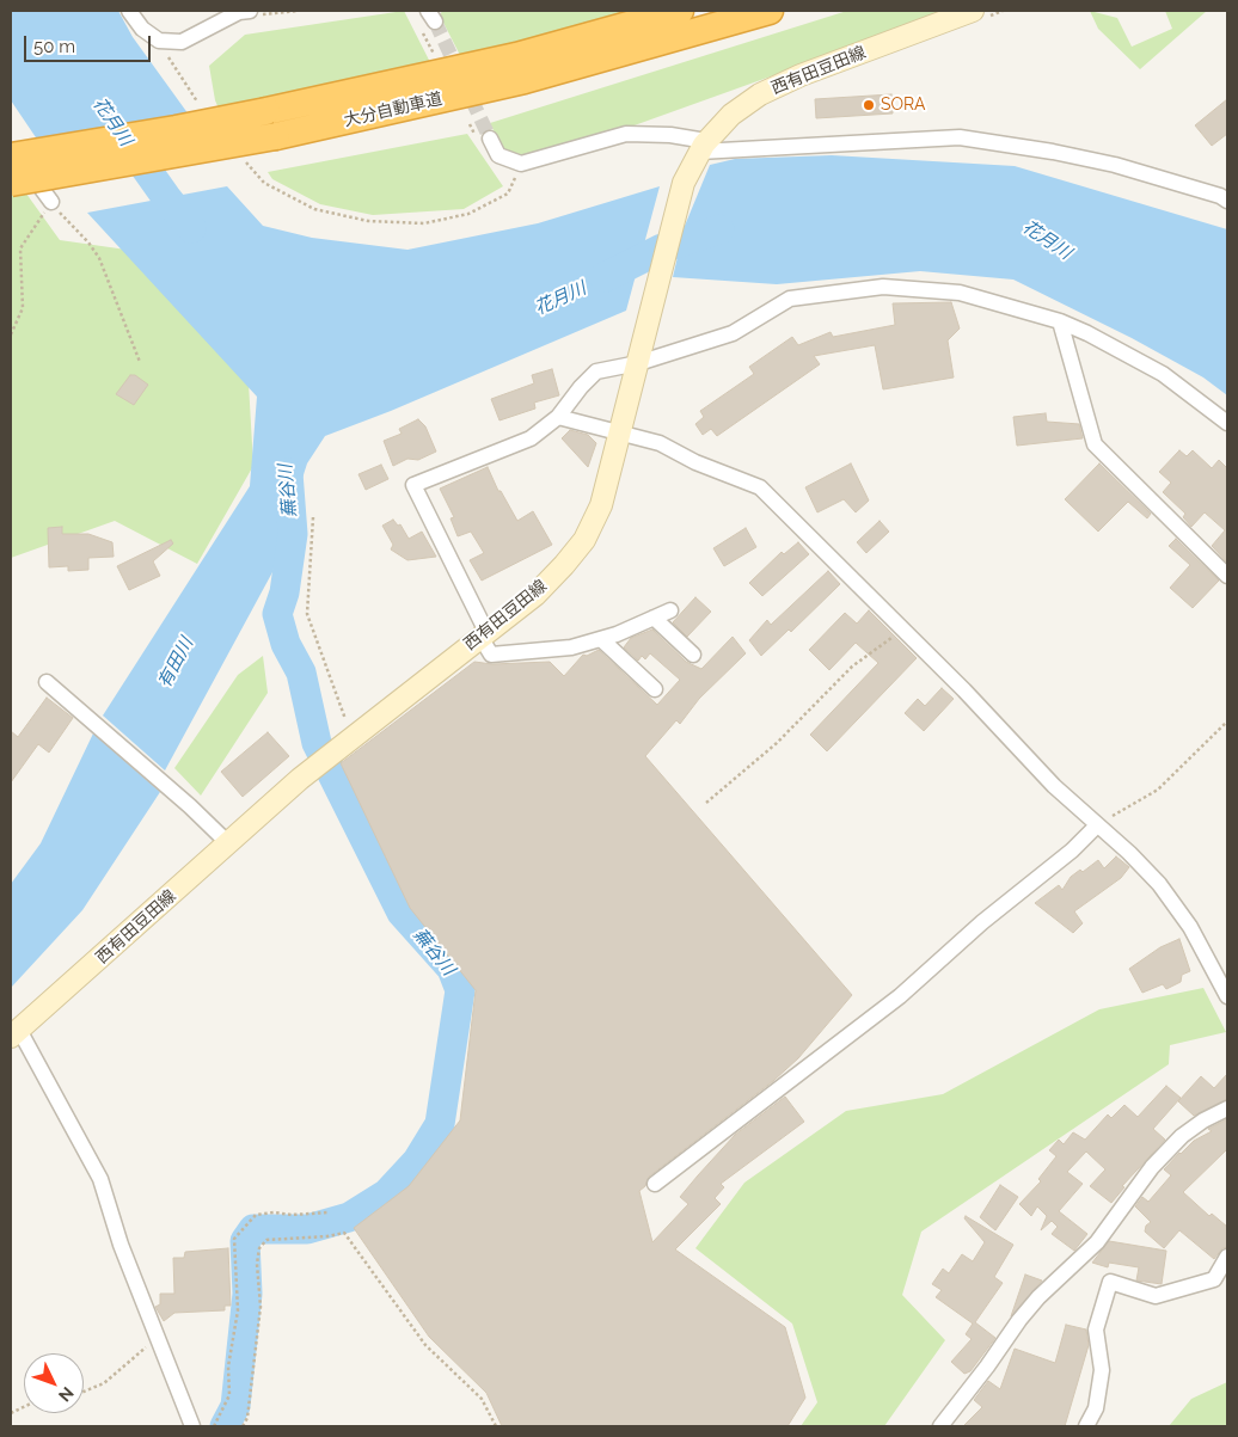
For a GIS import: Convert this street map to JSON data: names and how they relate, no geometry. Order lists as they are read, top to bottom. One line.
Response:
{"streets":{"highway":["大分自動車道"],"main road":["西有田豆田線"]},"water":["花月川","蕪谷川","有田川"],"places":["SORA"],"scale_bar":"50 m","north":"bottom right"}
